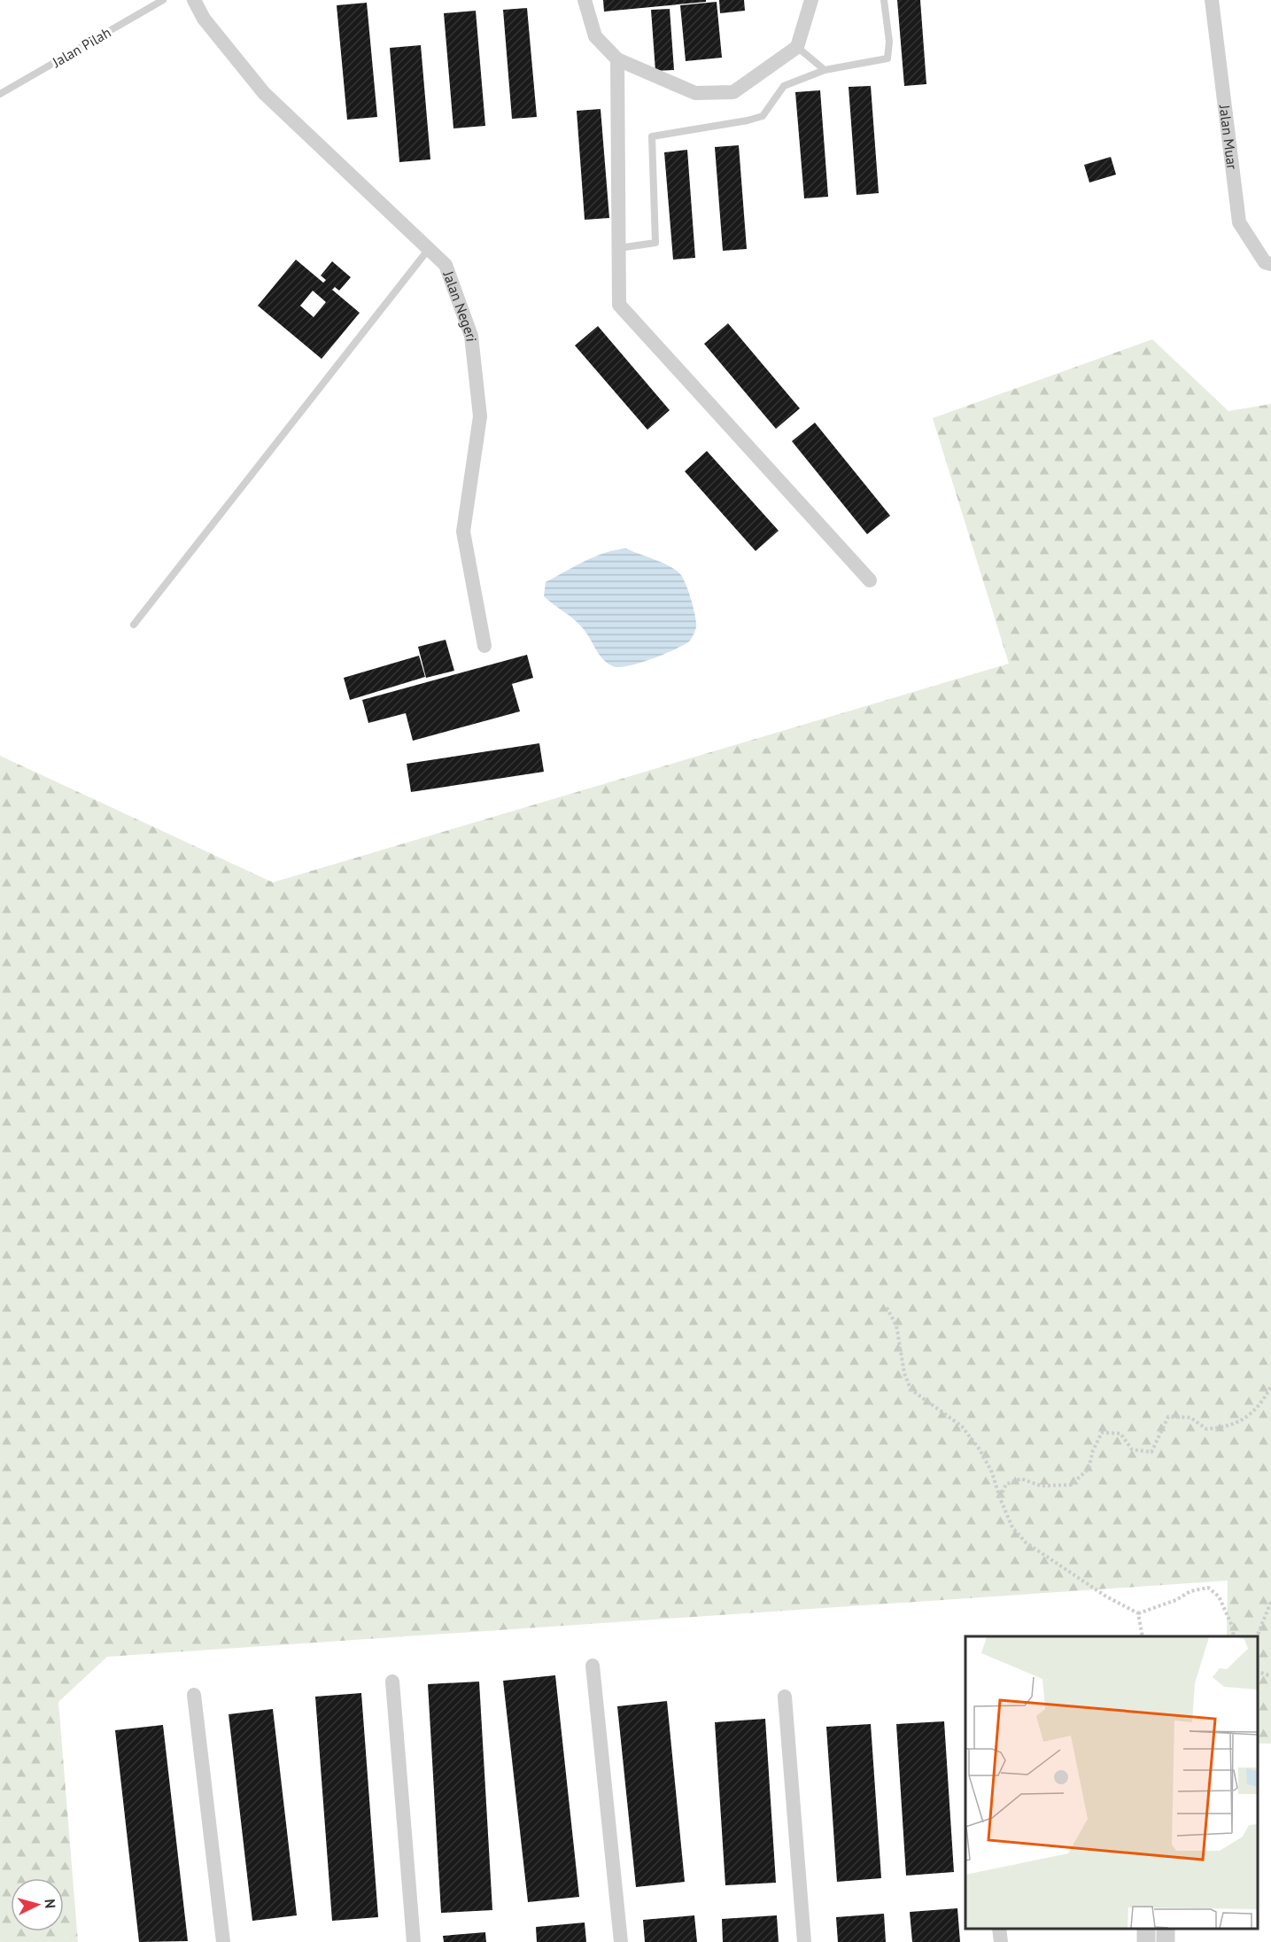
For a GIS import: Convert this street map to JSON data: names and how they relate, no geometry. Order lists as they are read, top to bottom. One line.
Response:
{"streets":{"street":["Jalan Muar","Jalan Negeri"],"lane":["Jalan Pilah"]},"north":"right"}
